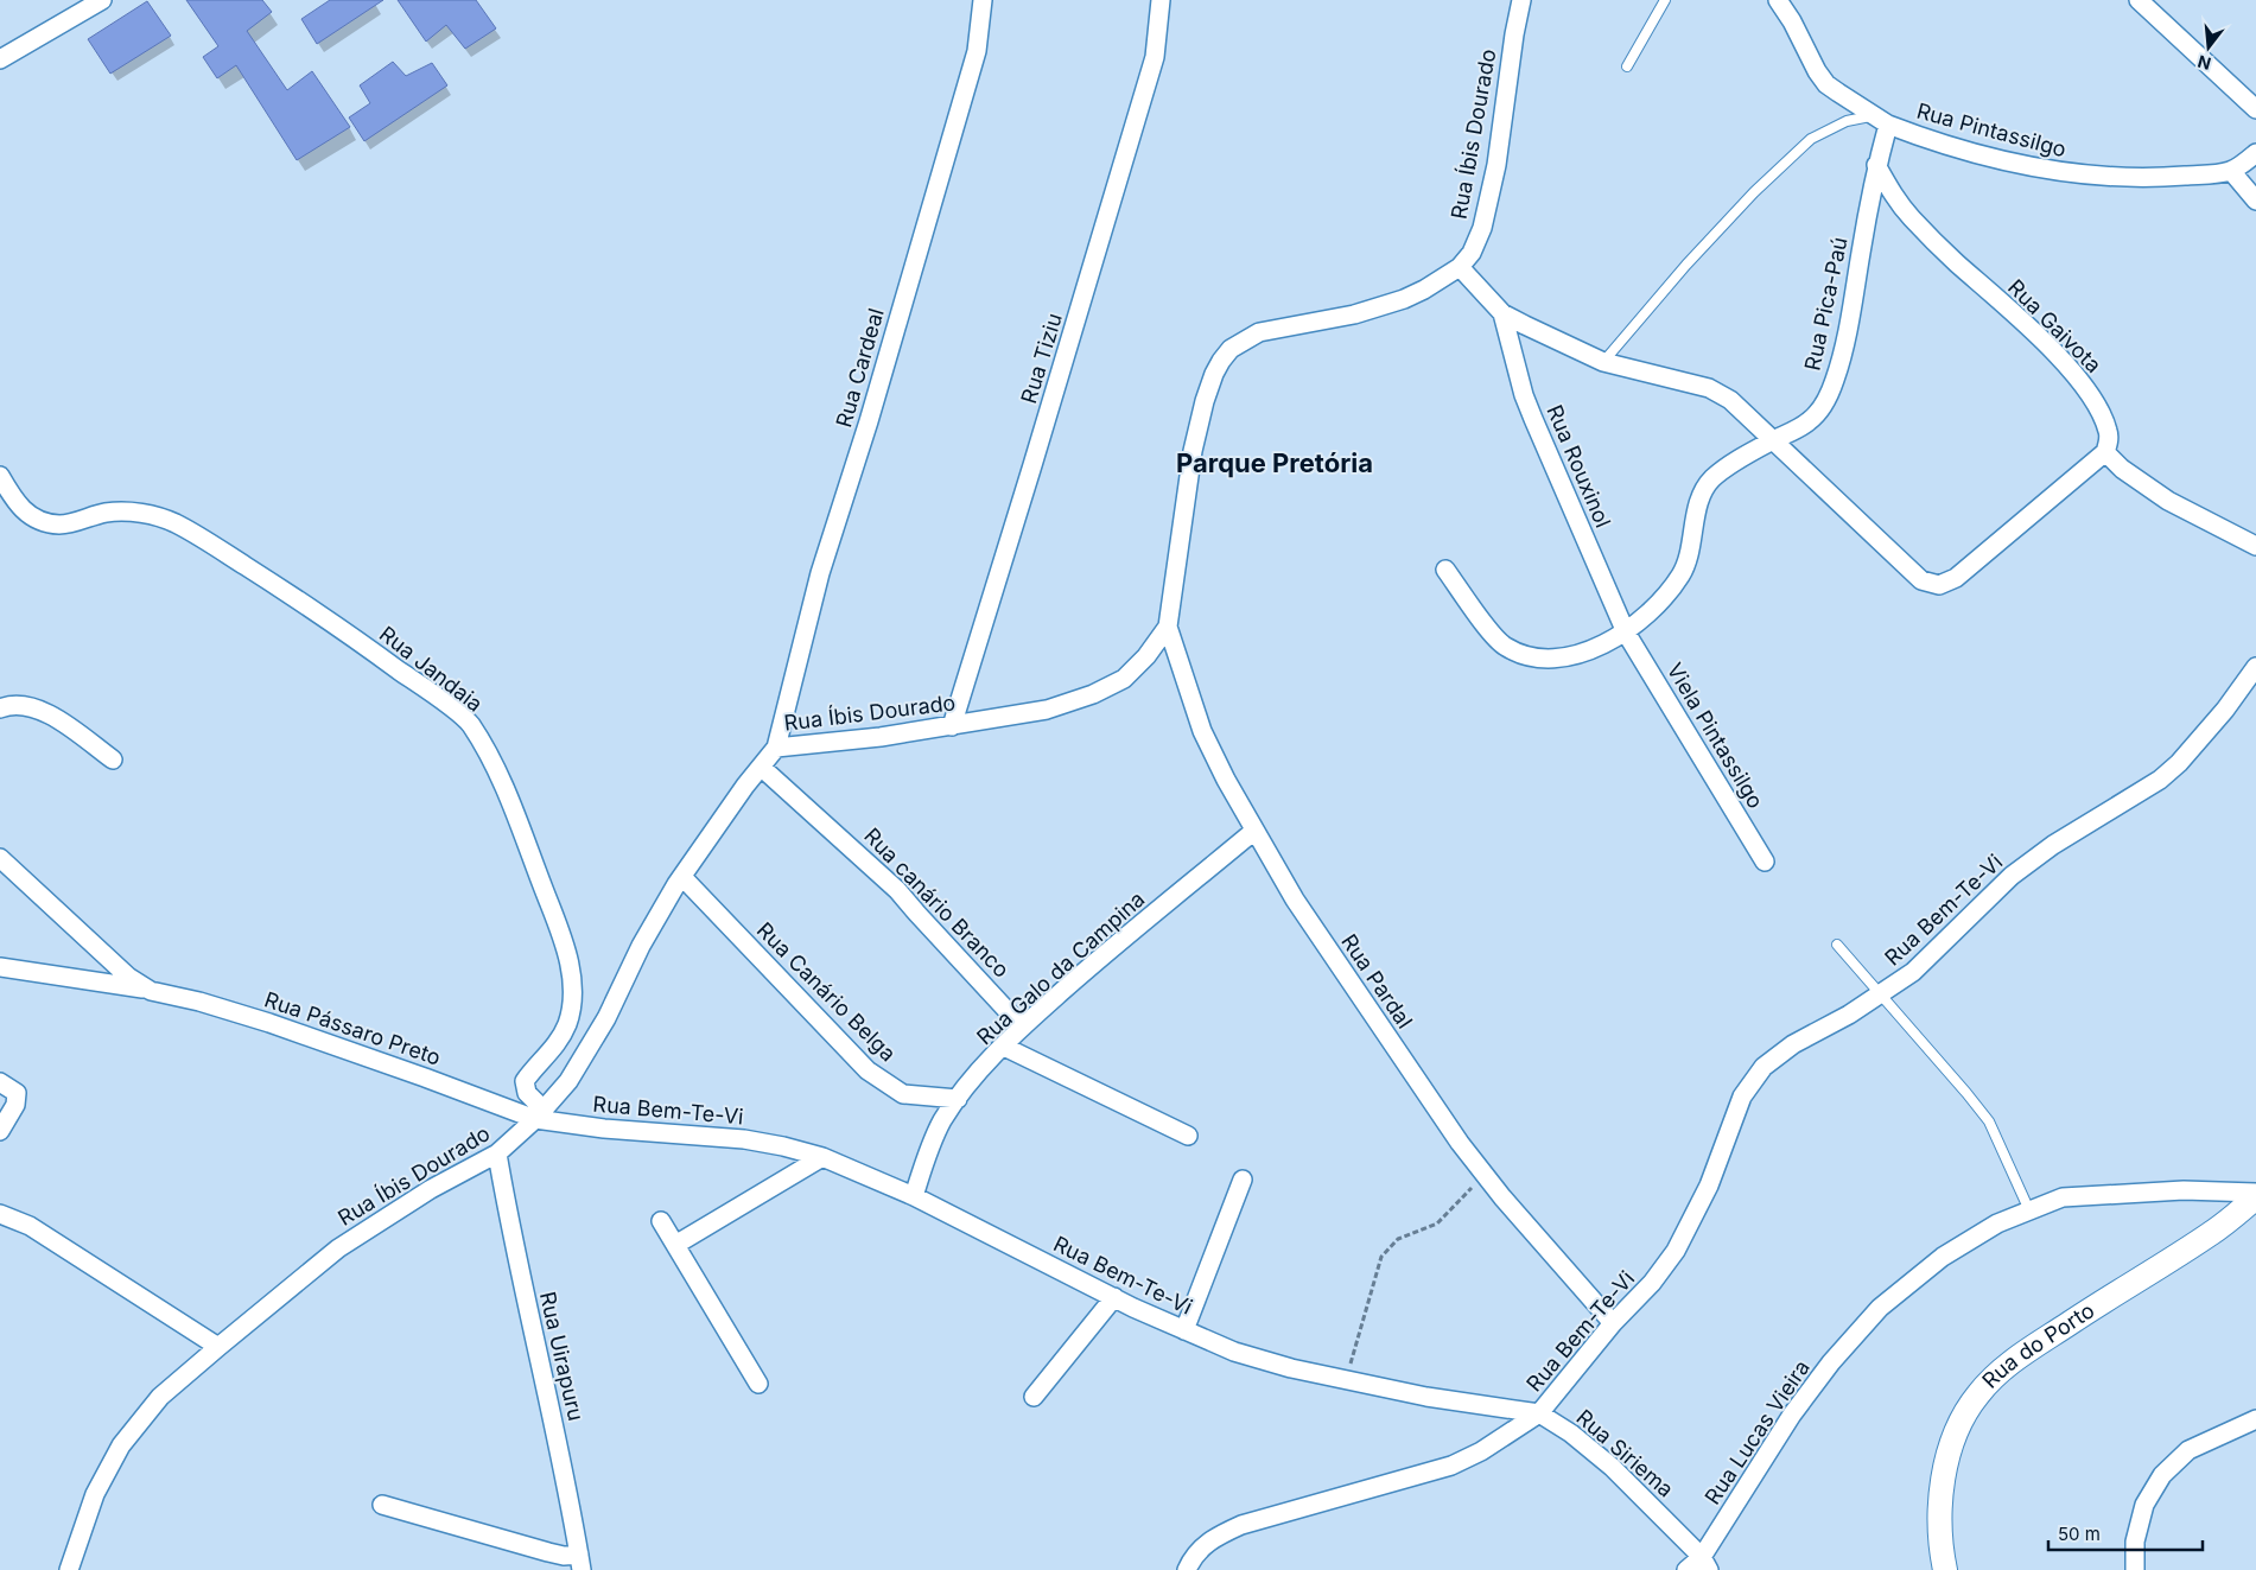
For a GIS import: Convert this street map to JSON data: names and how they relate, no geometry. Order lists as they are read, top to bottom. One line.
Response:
{"streets":{"street":["Rua Pintassilgo","Rua Íbis Dourado","Rua Pica-Paú","Rua Gaivota","Rua Tiziu","Rua Cardeal","Rua Rouxinol","Rua Jandaia","Viela Pintassilgo","Rua canário Branco","Rua Bem-Te-Vi","Rua Galo da Campina","Rua Pardal","Rua Canário Belga","Rua Pássaro Preto","Rua do Porto","Rua Uirapuru","Rua Lucas Vieira","Rua Siriema"]},"crossings":[["Rua Pintassilgo","Rua Pica-Paú"],["Rua Íbis Dourado","Rua Tiziu"],["Rua Íbis Dourado","Rua Cardeal"],["Rua Íbis Dourado","Rua Jandaia"],["Rua Íbis Dourado","Rua canário Branco"],["Rua Íbis Dourado","Rua Bem-Te-Vi"],["Rua Íbis Dourado","Rua Pardal"],["Rua Íbis Dourado","Rua Canário Belga"],["Rua Íbis Dourado","Rua Pássaro Preto"],["Rua Íbis Dourado","Rua Uirapuru"],["Rua Pica-Paú","Rua Gaivota"],["Rua Pica-Paú","Rua Rouxinol"],["Rua Pica-Paú","Viela Pintassilgo"],["Rua Rouxinol","Viela Pintassilgo"],["Rua Jandaia","Rua Bem-Te-Vi"],["Rua Jandaia","Rua Pássaro Preto"],["Rua canário Branco","Rua Galo da Campina"],["Rua Bem-Te-Vi","Rua Galo da Campina"],["Rua Bem-Te-Vi","Rua Pardal"],["Rua Bem-Te-Vi","Rua Pássaro Preto"],["Rua Bem-Te-Vi","Rua Siriema"],["Rua Galo da Campina","Rua Pardal"],["Rua Galo da Campina","Rua Canário Belga"],["Rua Lucas Vieira","Rua Siriema"]],"districts":["Parque Pretória"],"scale_bar":"50 m","north":"bottom"}
